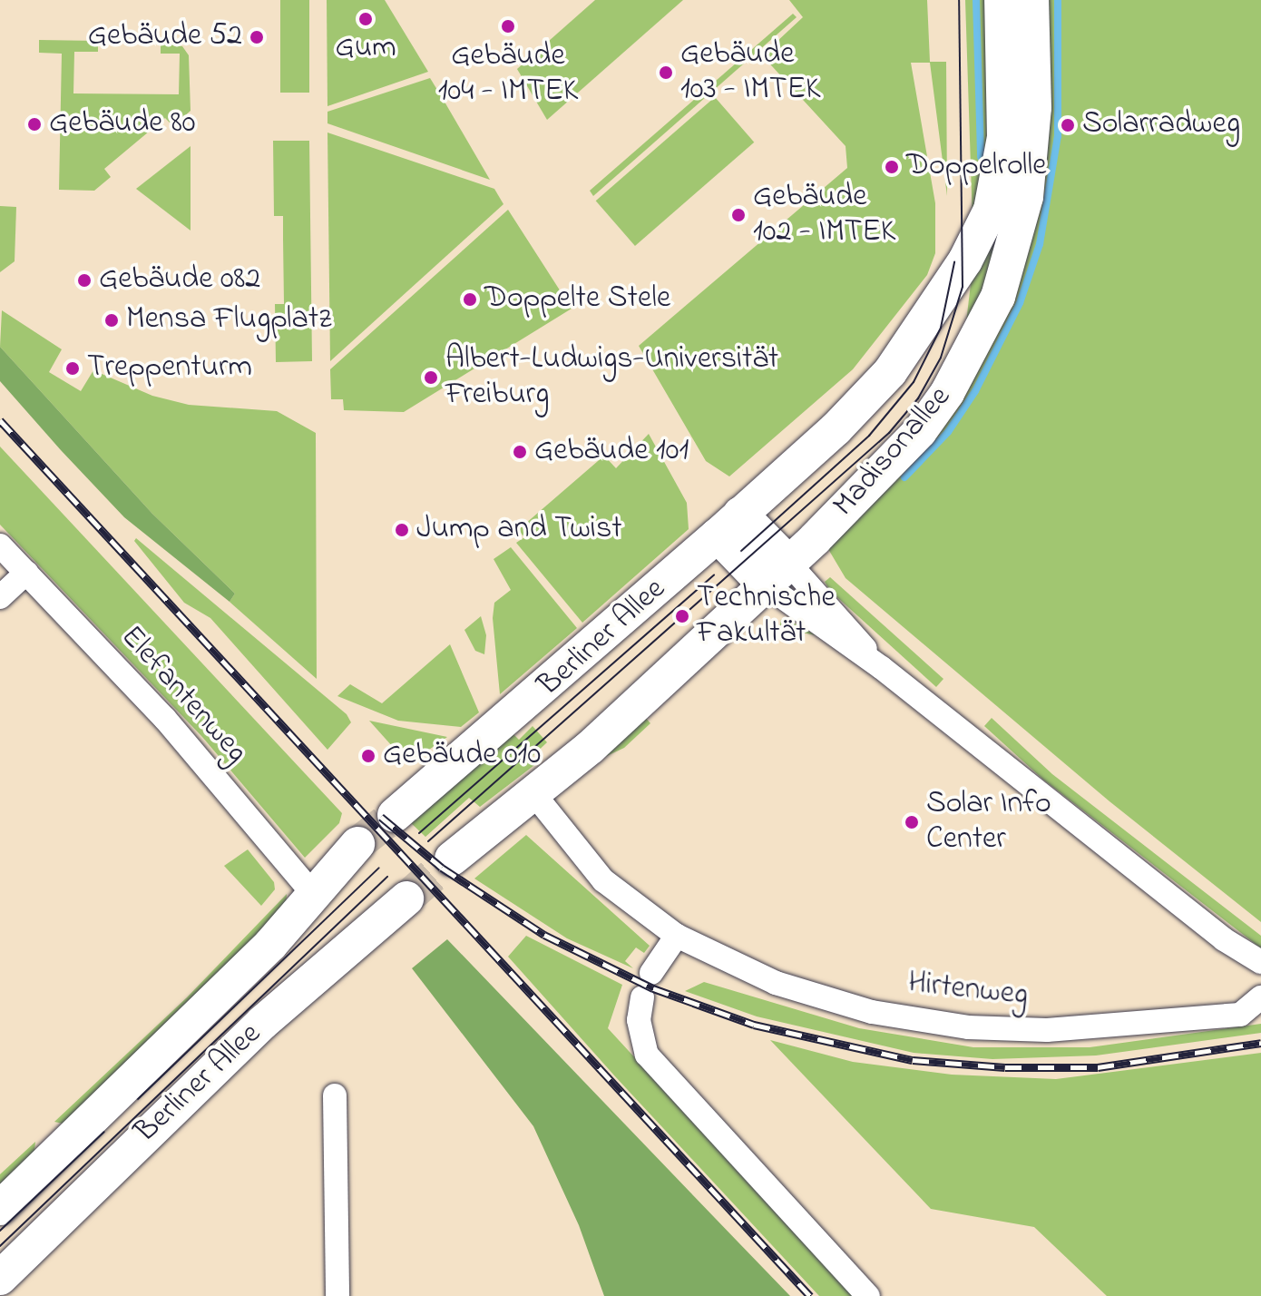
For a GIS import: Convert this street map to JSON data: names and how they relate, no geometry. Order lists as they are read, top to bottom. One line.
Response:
{"streets":{"main road":["Madisonallee","Berliner Allee"],"street":["Elefantenweg","Hirtenweg"]},"crossings":[["Madisonallee","Berliner Allee"],["Berliner Allee","Elefantenweg"]],"places":["Gum","Gebäude 104 - IMTEK","Gebäude 52","Gebäude 103 - IMTEK","Gebäude 80","Solarradweg","Doppelrolle","Gebäude 102 - IMTEK","Gebäude 082","Doppelte Stele","Mensa Flugplatz","Treppenturm","Albert-Ludwigs-Universität Freiburg","Gebäude 101","Jump and Twist","Technische Fakultät","Gebäude 010","Solar Info Center"]}
